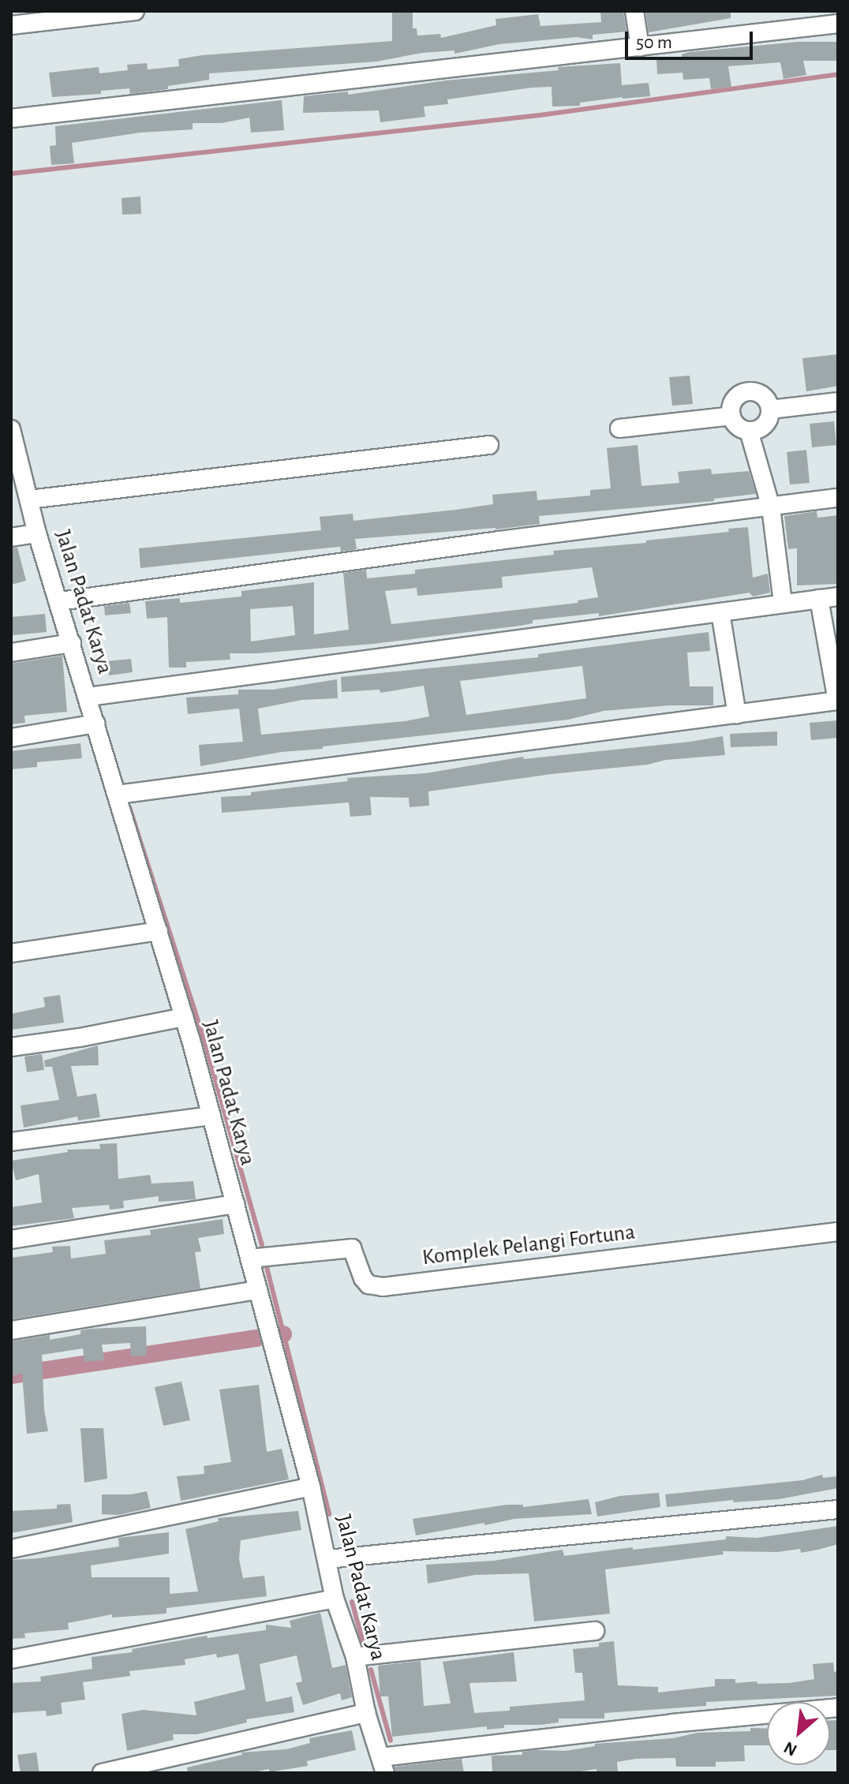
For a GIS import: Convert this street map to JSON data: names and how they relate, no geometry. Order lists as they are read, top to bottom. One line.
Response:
{"streets":{"street":["Jalan Padat Karya","Komplek Pelangi Fortuna"]},"crossings":[["Jalan Padat Karya","Komplek Pelangi Fortuna"]],"scale_bar":"50 m","north":"bottom left"}
